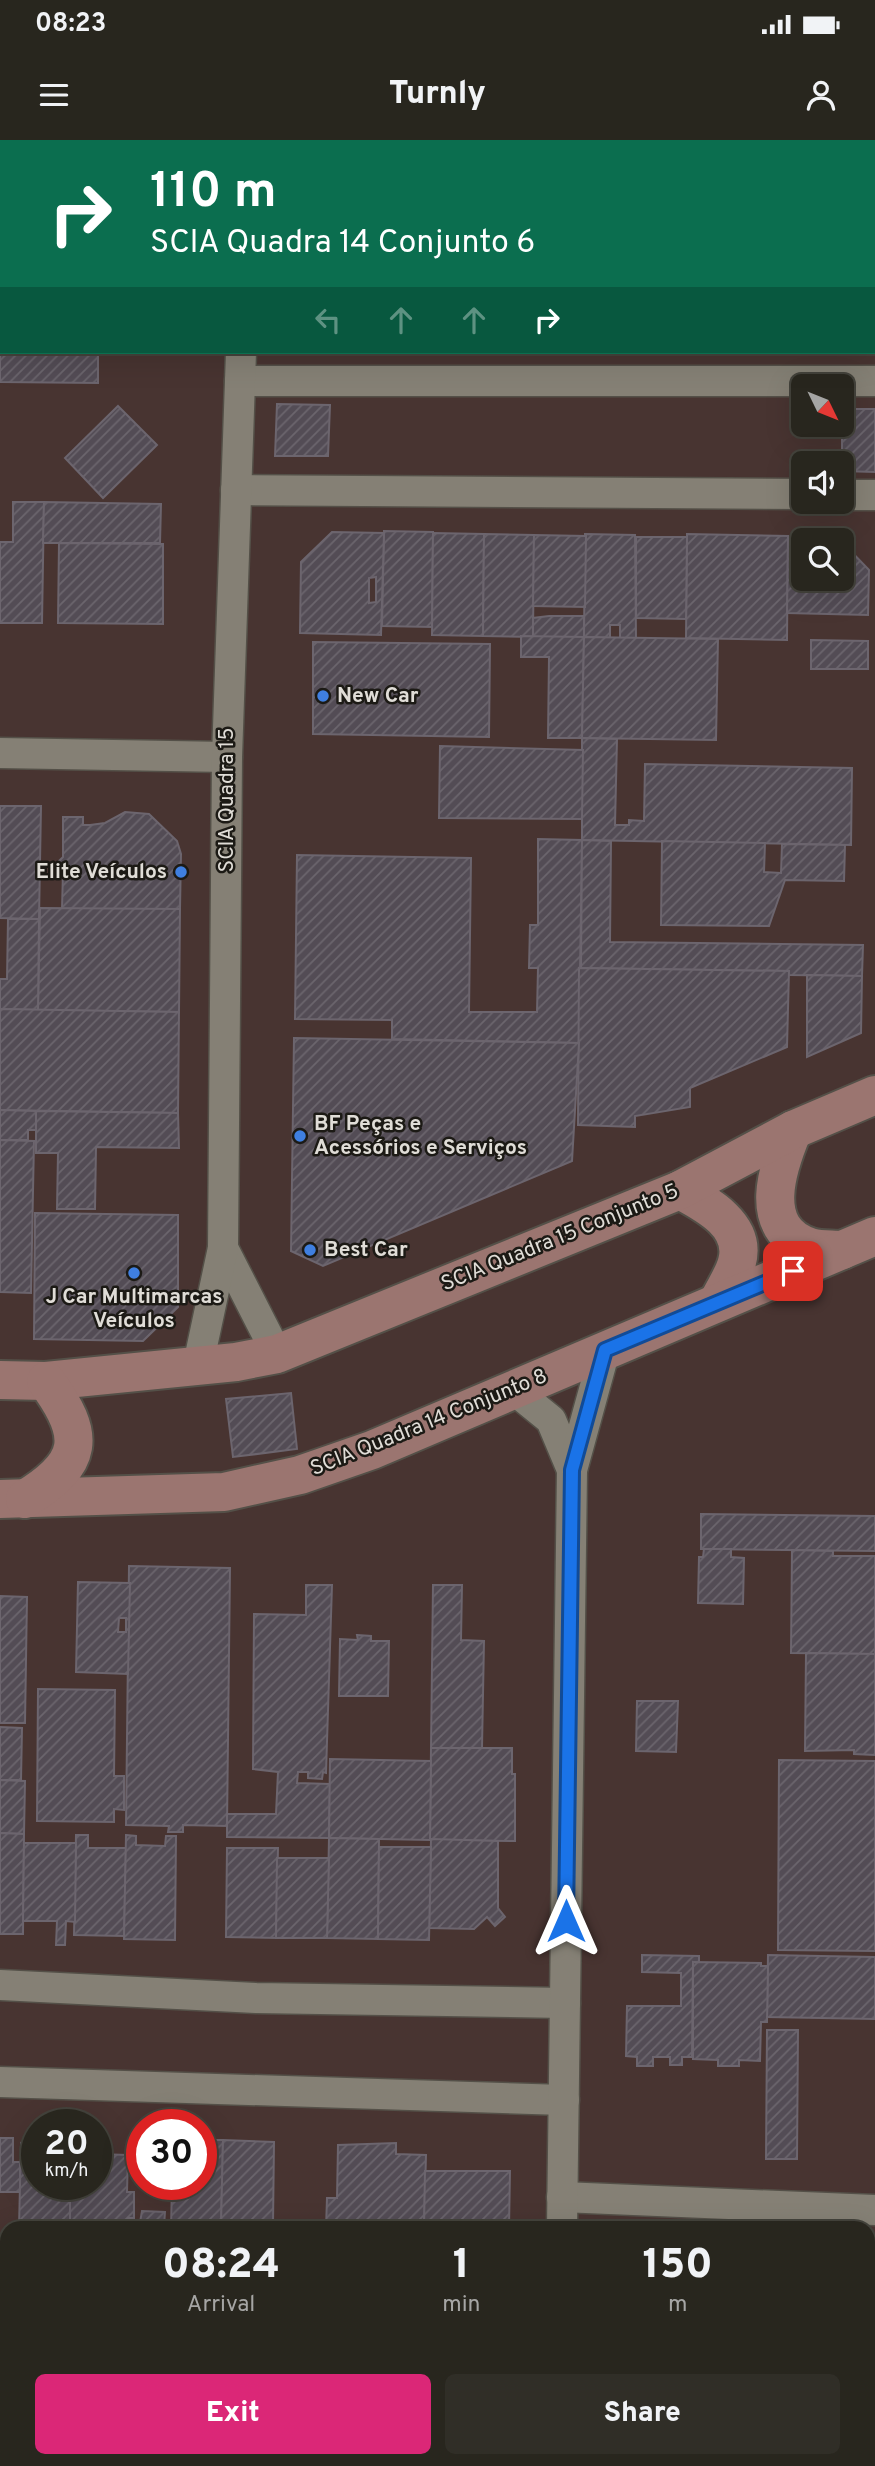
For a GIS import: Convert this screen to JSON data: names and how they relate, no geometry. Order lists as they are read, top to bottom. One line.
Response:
{"streets":{"main road":["SCIA Quadra 15 Conjunto 5","SCIA Quadra 14 Conjunto 8"],"street":["SCIA Quadra 15"]},"crossings":[["SCIA Quadra 15","SCIA Quadra 15 Conjunto 5"]],"places":["New Car","Elite Veículos","BF Peças e Acessórios e Serviços","Best Car","J Car Multimarcas Veículos"],"north":"bottom right","page":{"status":"08:23","header":"Turnly","turn":["110 m","SCIA Quadra 14 Conjunto 6"],"speed":"20 km/h","limit":"30","eta":["08:24","Arrival","1","min","150","m"],"buttons":["Exit","Share"]}}
